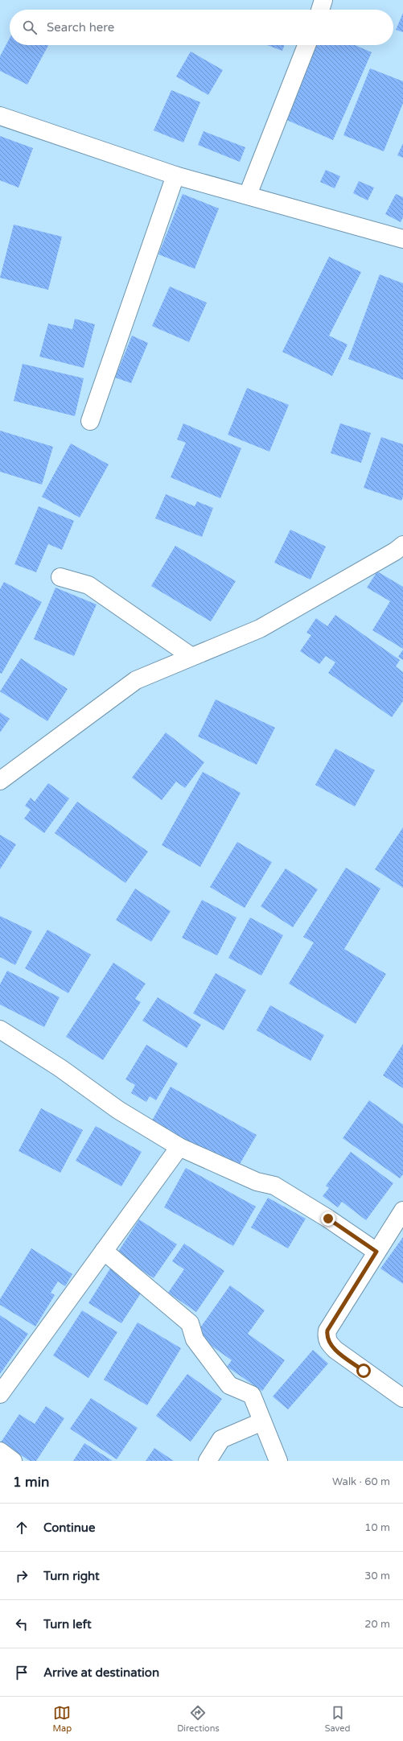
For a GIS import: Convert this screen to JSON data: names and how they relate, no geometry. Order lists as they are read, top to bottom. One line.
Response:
{"page":{"search":"Search here","heading":["1 min","Walk · 60 m"],"list":[["Continue","10 m"],["Turn right","30 m"],["Turn left","20 m"],"Arrive at destination"],"nav":["Map","Directions","Saved"]}}
